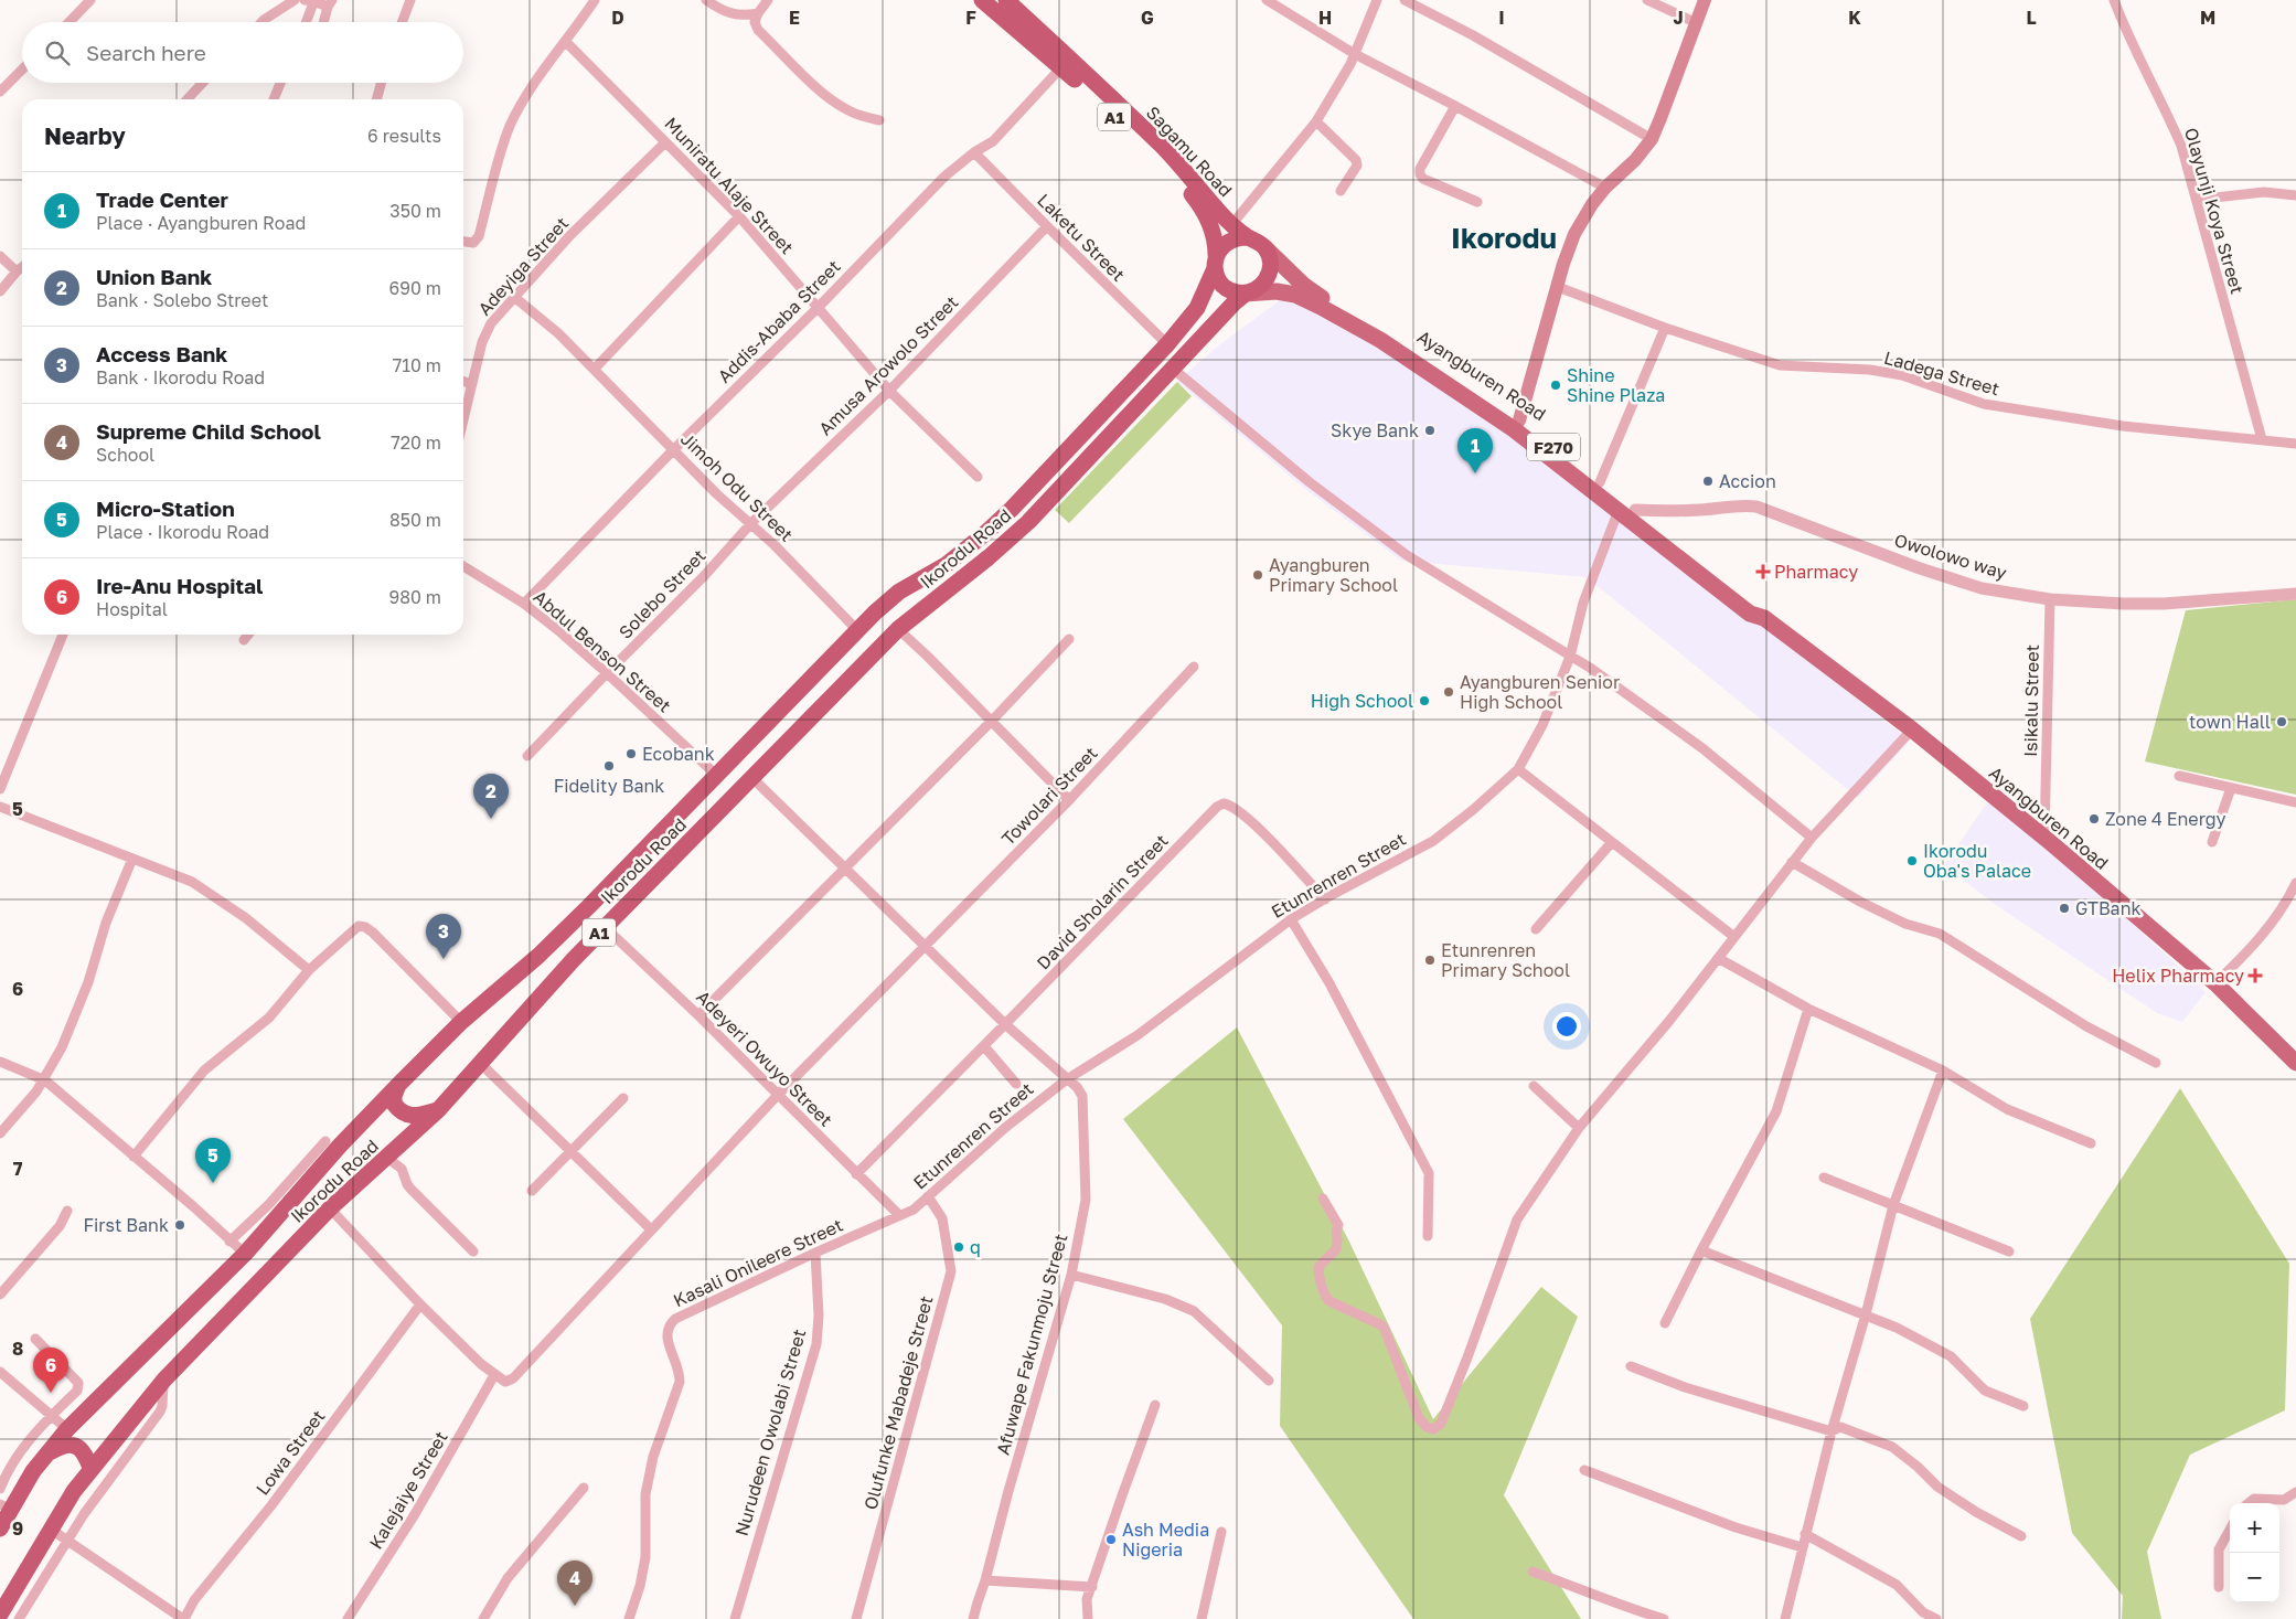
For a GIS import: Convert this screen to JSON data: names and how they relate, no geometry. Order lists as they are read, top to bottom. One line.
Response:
{"streets":{"highway":["A1","Sagamu Road","Ikorodu Road"],"main road":["Ayangburen Road","F270"],"street":["Muniratu Alaje Street","Olayunji Koya Street","Laketu Street","Adeyiga Street","Addis-Ababa Street","Amusa Arowolo Street","Ladega Street","Jimoh Odu Street","Owolowo way","Solebo Street","Abdul Benson Street","Isikalu Street","Towolari Street","Etunrenren Street","David Sholarin Street","Adeyeri Owuyo Street","Kasali Onileere Street","Afuwape Fakunmoju Street","Olufunke Mabadeje Street","Nurudeen Owolabi Street","Lowa Street","Kalejaiye Street"]},"crossings":[["Sagamu Road","Addis-Ababa Street"],["Sagamu Road","F270"],["Sagamu Road","Ikorodu Road"],["Muniratu Alaje Street","Adeyiga Street"],["Muniratu Alaje Street","Addis-Ababa Street"],["Muniratu Alaje Street","Amusa Arowolo Street"],["Olayunji Koya Street","Ladega Street"],["Laketu Street","Addis-Ababa Street"],["Laketu Street","Amusa Arowolo Street"],["Laketu Street","Ikorodu Road"],["Adeyiga Street","Jimoh Odu Street"],["Addis-Ababa Street","Jimoh Odu Street"],["Addis-Ababa Street","Abdul Benson Street"],["Amusa Arowolo Street","Jimoh Odu Street"],["Amusa Arowolo Street","Solebo Street"],["Ayangburen Road","F270"],["Ayangburen Road","Owolowo way"],["Ayangburen Road","Isikalu Street"],["Ayangburen Road","Etunrenren Street"],["F270","Ikorodu Road"],["Jimoh Odu Street","Ikorodu Road"],["Jimoh Odu Street","Solebo Street"],["Ikorodu Road","Abdul Benson Street"],["Ikorodu Road","Adeyeri Owuyo Street"],["Ikorodu Road","Afuwape Fakunmoju Street"],["Owolowo way","Isikalu Street"],["Owolowo way","Etunrenren Street"],["Solebo Street","Abdul Benson Street"],["Towolari Street","Adeyeri Owuyo Street"],["Towolari Street","Afuwape Fakunmoju Street"],["Towolari Street","Kalejaiye Street"],["Etunrenren Street","David Sholarin Street"],["Etunrenren Street","Adeyeri Owuyo Street"],["Etunrenren Street","Kasali Onileere Street"],["Etunrenren Street","Afuwape Fakunmoju Street"],["Etunrenren Street","Olufunke Mabadeje Street"],["David Sholarin Street","Adeyeri Owuyo Street"],["David Sholarin Street","Afuwape Fakunmoju Street"],["Adeyeri Owuyo Street","Kasali Onileere Street"],["Kasali Onileere Street","Nurudeen Owolabi Street"]],"districts":["Ikorodu"],"places":{"other":["Shine Shine Plaza","Skye Bank","Accion","Ayangburen Primary School","Ayangburen Senior High School","High School","town Hall","Ecobank","Fidelity Bank","Zone 4 Energy","Ikorodu Oba's Palace","GTBank","Etunrenren Primary School","First Bank","q","Ash Media Nigeria"],"health":["Pharmacy","Helix Pharmacy"]},"page":{"search":"Search here","heading":["Nearby","6 results"],"list":[{"mark":"1","name":"Trade Center","note":"Place · Ayangburen Road","value":"350 m"},{"mark":"2","name":"Union Bank","note":"Bank · Solebo Street","value":"690 m"},{"mark":"3","name":"Access Bank","note":"Bank · Ikorodu Road","value":"710 m"},{"mark":"4","name":"Supreme Child School","note":"School","value":"720 m"},{"mark":"5","name":"Micro-Station","note":"Place · Ikorodu Road","value":"850 m"},{"mark":"6","name":"Ire-Anu Hospital","note":"Hospital","value":"980 m"}],"pins":["1","2","3","5","6","4"],"map_buttons":["+","−"]},"grid":{"columns":["D","E","F","G","H","I","J","K","L","M"],"rows":["5","6","7","8","9"]}}
